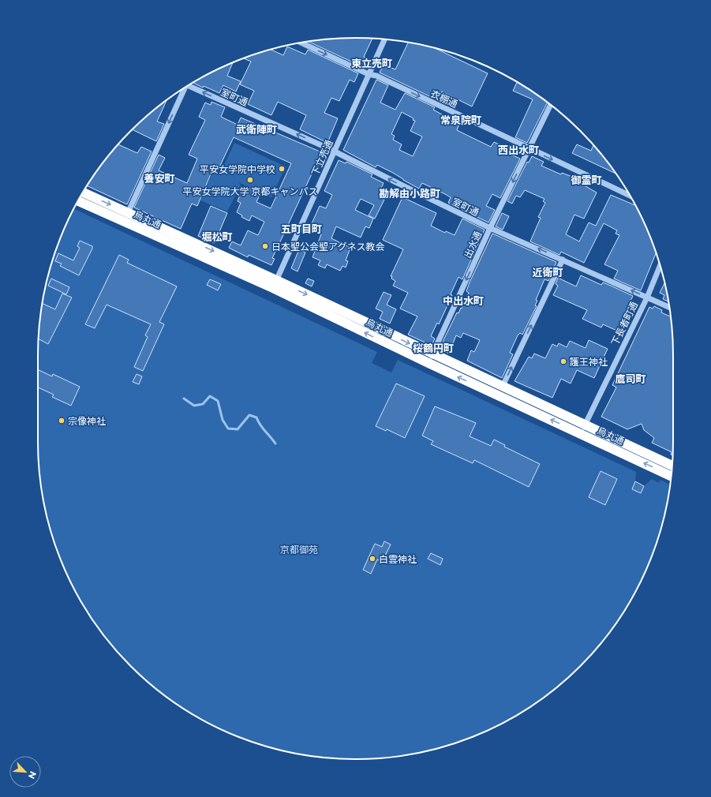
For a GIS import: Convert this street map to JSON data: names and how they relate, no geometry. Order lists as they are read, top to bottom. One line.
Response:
{"streets":{"highway":["烏丸通"],"street":["室町通","衣棚通","下立売通","出水通","下長者町通"]},"crossings":[["室町通","下立売通"],["室町通","出水通"],["室町通","下長者町通"],["衣棚通","下立売通"],["衣棚通","出水通"],["下立売通","烏丸通"],["烏丸通","出水通"],["烏丸通","下長者町通"]],"one_way":["室町通","衣棚通","出水通"],"districts":["東立売町","常泉院町","武衛陣町","西出水町","養安町","御霊町","勘解由小路町","五町目町","堀松町","近衛町","中出水町","桜鶴円町","鷹司町"],"parks":["京都御苑"],"places":["平安女学院中学校","平安女学院大学 京都キャンパス","日本聖公会聖アグネス教会","護王神社","宗像神社","白雲神社"],"north":"bottom right"}
